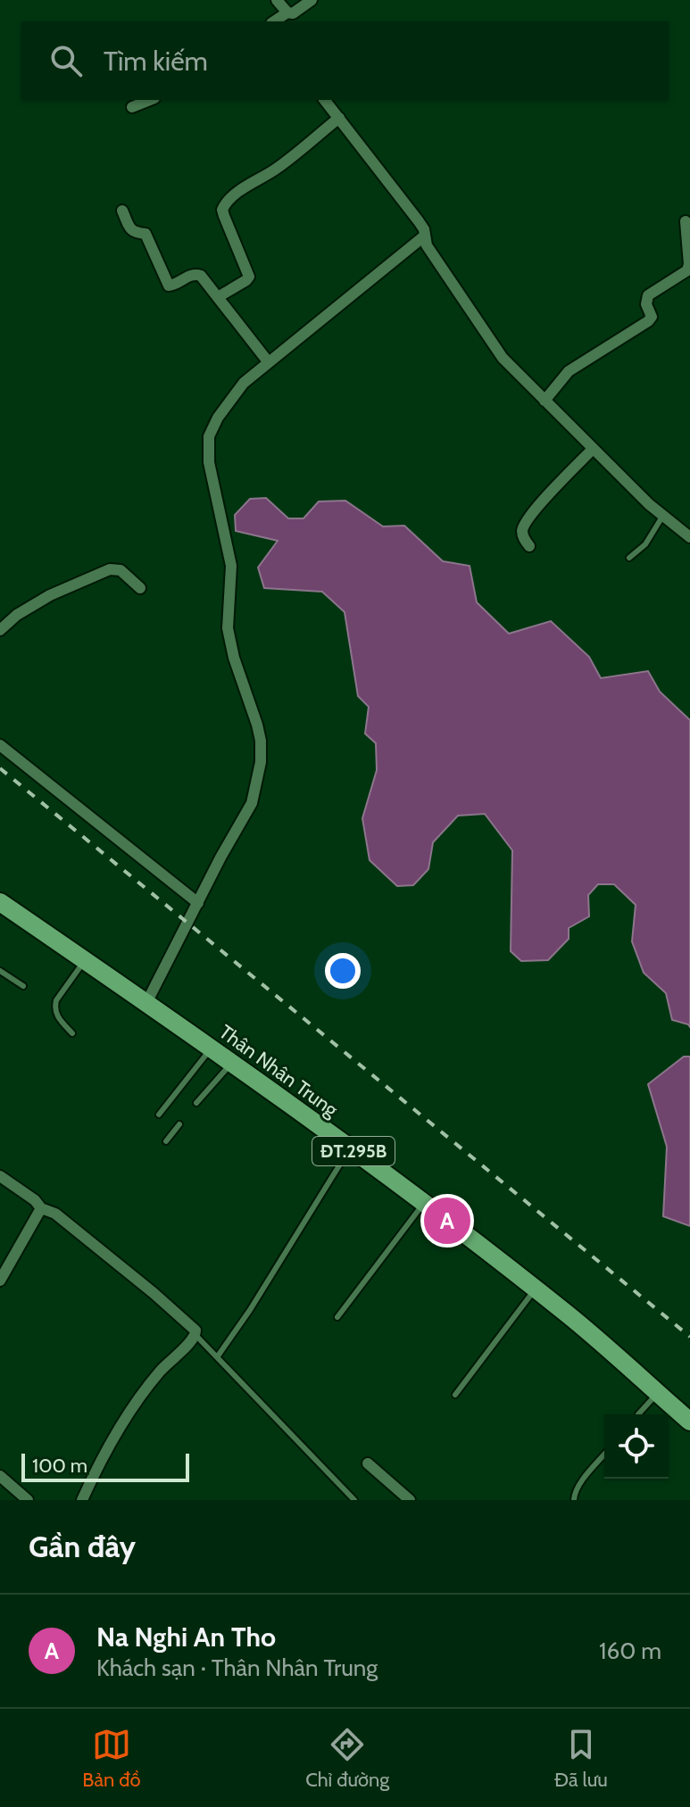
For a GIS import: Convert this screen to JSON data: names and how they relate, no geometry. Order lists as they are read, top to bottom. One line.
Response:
{"streets":{"main road":["Thân Nhân Trung","ĐT.295B"]},"scale_bar":"100 m","page":{"search":"Tìm kiếm","pins":"A","scale":"100 m","heading":"Gần đây","list":[{"mark":"A","name":"Na Nghi An Tho","note":"Khách sạn · Thân Nhân Trung","value":"160 m"}],"nav":["Bản đồ","Chỉ đường","Đã lưu"]}}
